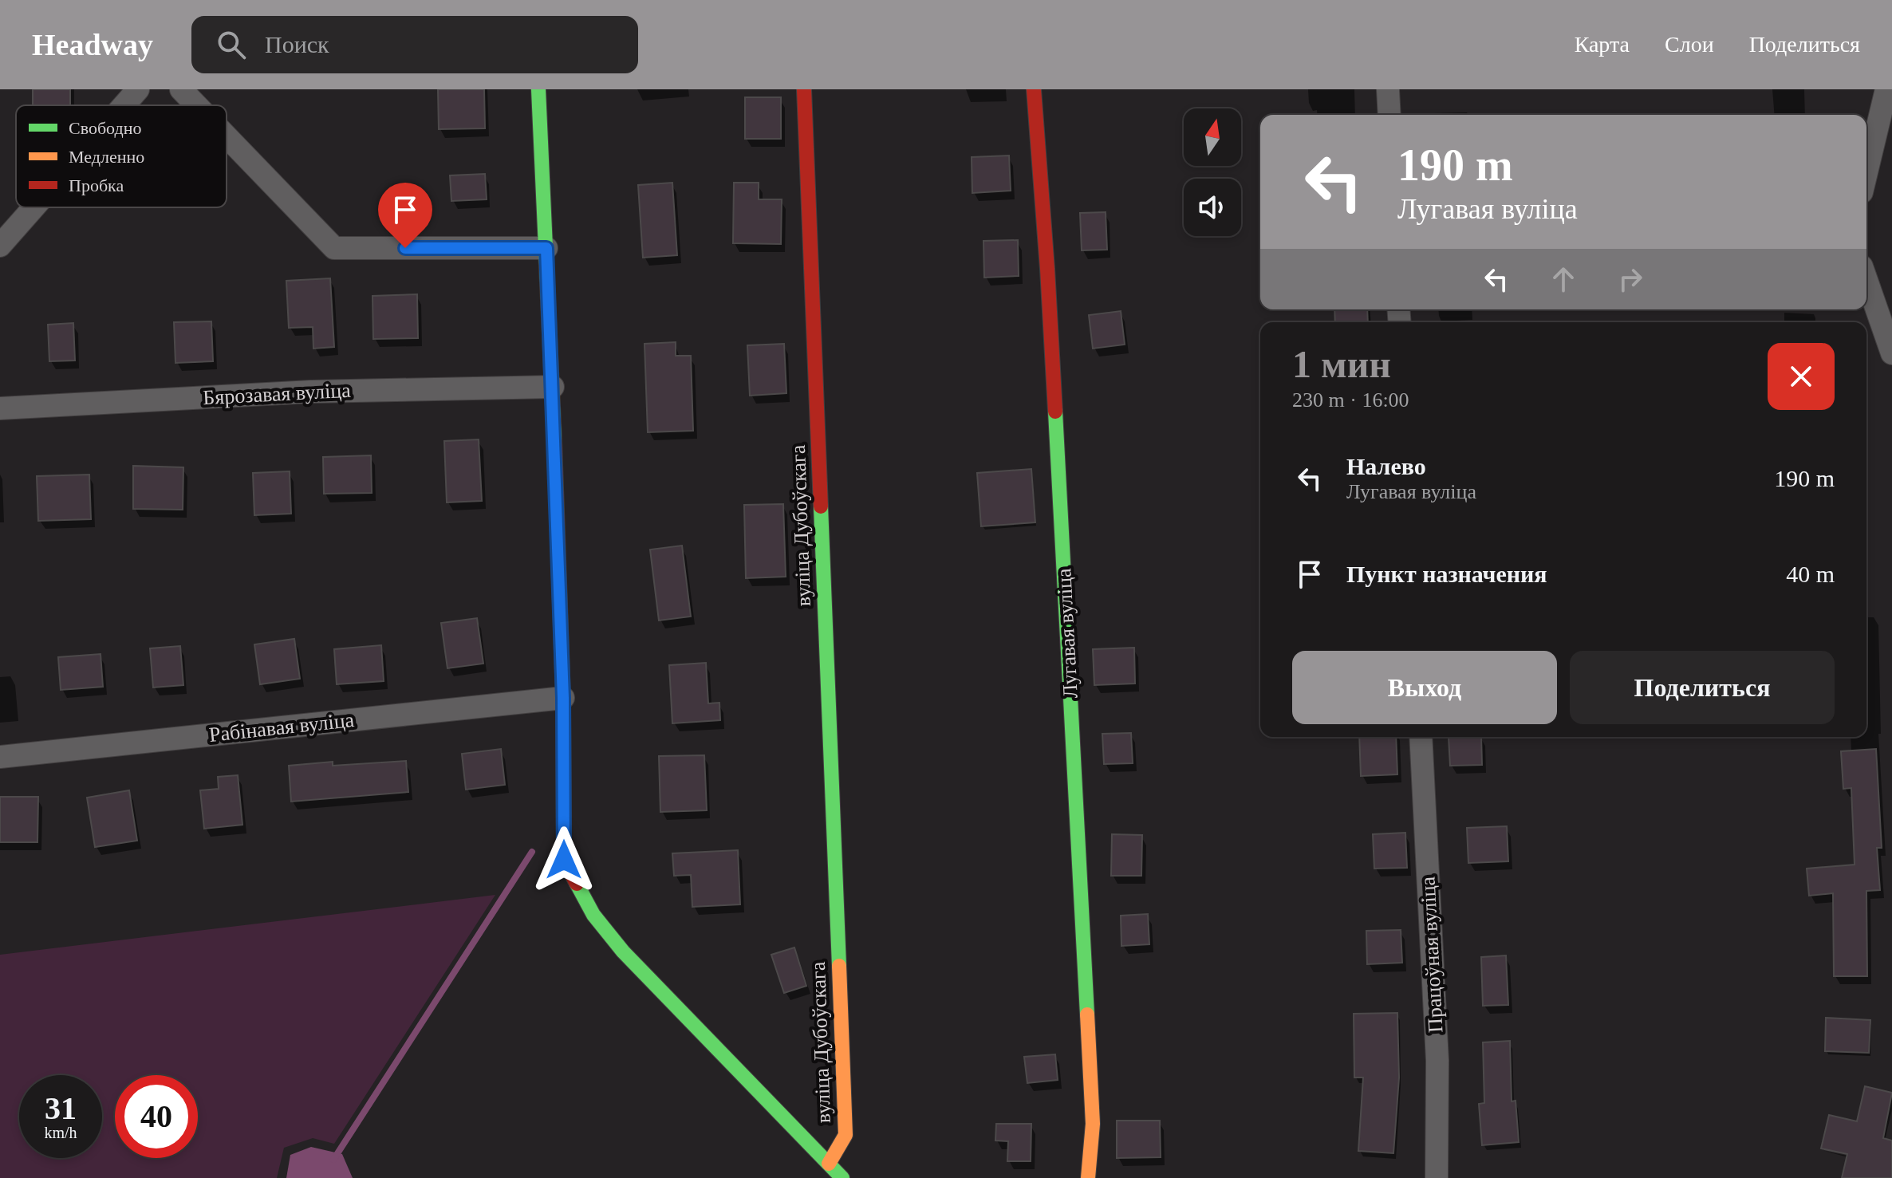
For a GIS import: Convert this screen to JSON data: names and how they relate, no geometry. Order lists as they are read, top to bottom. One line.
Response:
{"streets":{"street":["Бярозавая вуліца","вуліца Дубоўскага","Лугавая вуліца","Рабінавая вуліца","Працоўная вуліца"]},"crossings":[["Бярозавая вуліца","вуліца Дубоўскага"],["вуліца Дубоўскага","Рабінавая вуліца"]],"legend":["Свободно","Медленно","Пробка"],"north":"top","page":{"header":"Headway","search":"Поиск","nav":["Карта","Слои","Поделиться"],"turn":["190 m","Лугавая вуліца"],"heading":["1 мин","230 m · 16:00"],"list":[{"name":"Налево","note":"Лугавая вуліца","value":"190 m"},{"name":"Пункт назначения","value":"40 m"}],"buttons":["Выход","Поделиться"],"speed":"31 km/h","limit":"40"}}
